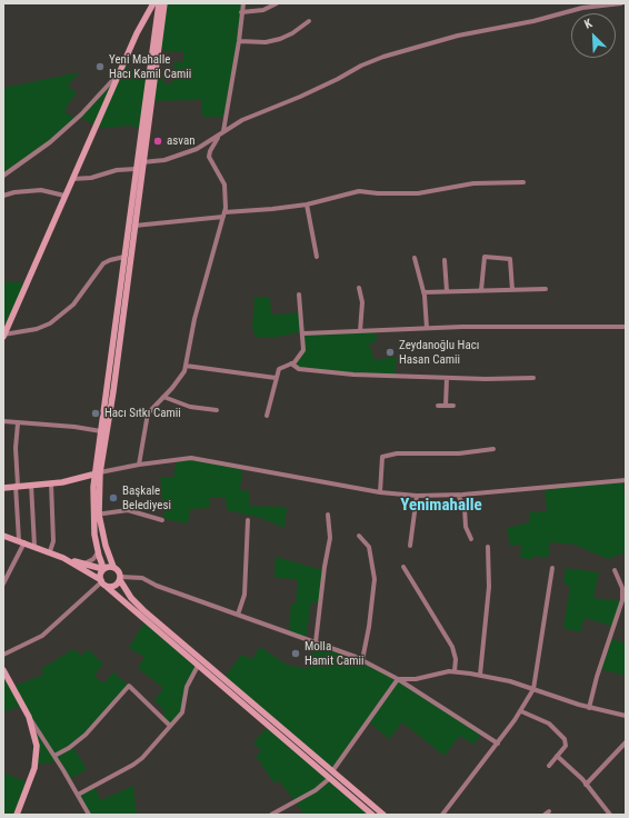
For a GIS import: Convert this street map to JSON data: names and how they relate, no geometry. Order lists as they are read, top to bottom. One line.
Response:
{"districts":["Yenimahalle"],"places":["Yeni Mahalle Hacı Kamil Camii","asvan","Zeydanoğlu Hacı Hasan Camii","Hacı Sıtkı Camii","Başkale Belediyesi","Molla Hamit Camii"],"north":"top left"}
